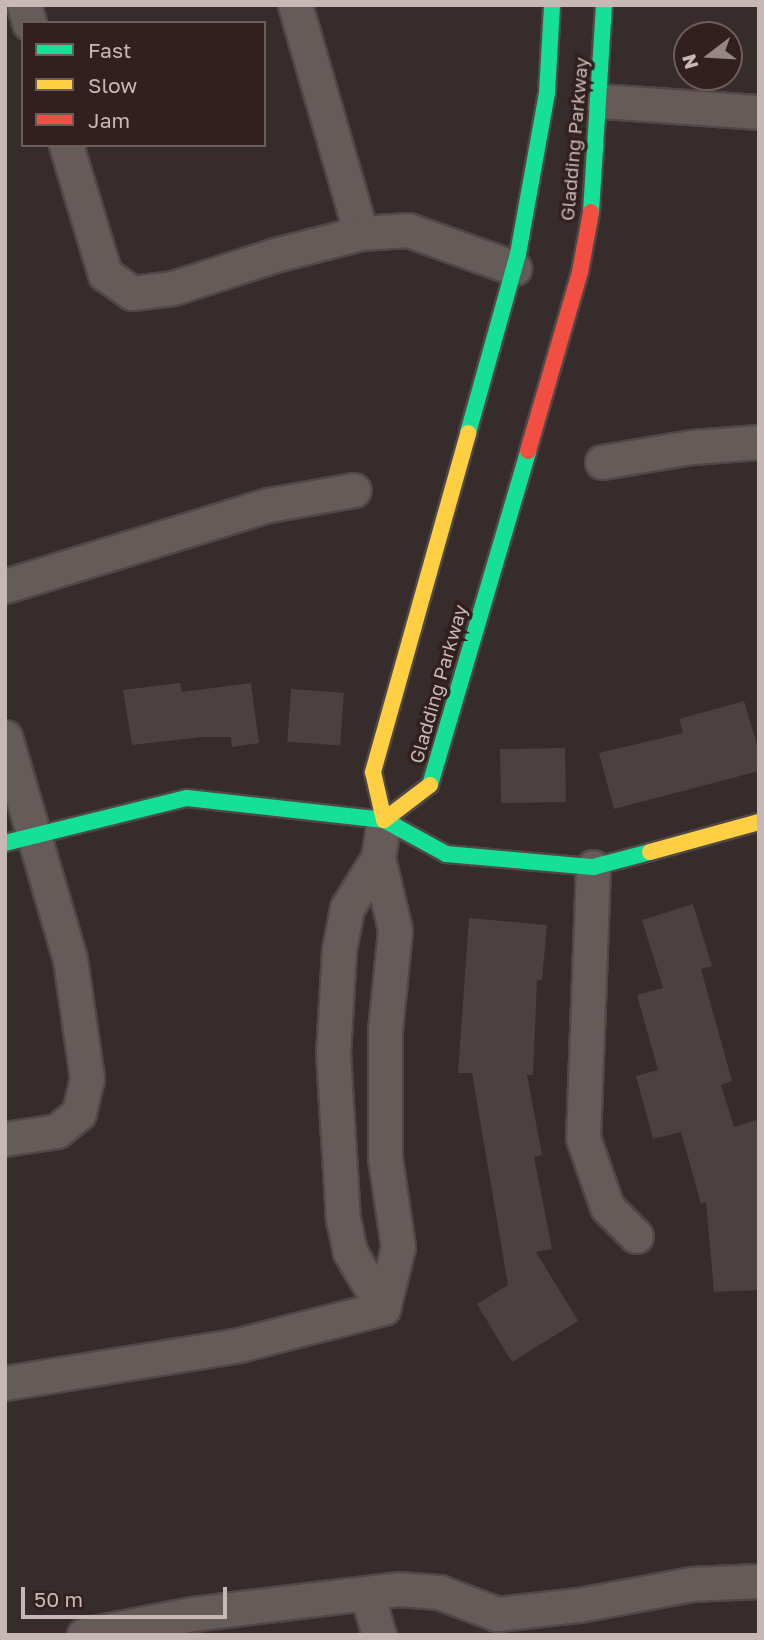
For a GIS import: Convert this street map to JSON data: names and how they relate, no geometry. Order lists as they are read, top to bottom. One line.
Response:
{"streets":{"street":["Gladding Parkway"]},"legend":["Fast","Slow","Jam"],"scale_bar":"50 m","north":"left"}
